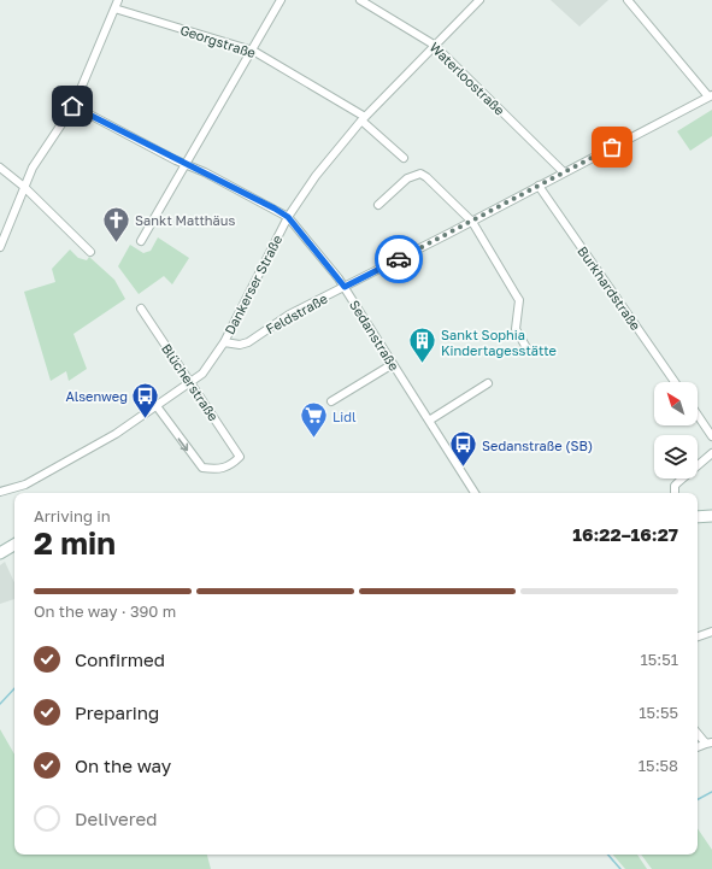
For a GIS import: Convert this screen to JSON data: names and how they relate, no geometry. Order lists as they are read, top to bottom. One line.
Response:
{"streets":{"street":["Georgstraße","Waterloostraße","Dankerser Straße","Burkhardstraße","Feldstraße","Sedanstraße","Blücherstraße"]},"crossings":[["Georgstraße","Dankerser Straße"],["Waterloostraße","Dankerser Straße"],["Waterloostraße","Feldstraße"],["Dankerser Straße","Feldstraße"],["Dankerser Straße","Sedanstraße"],["Dankerser Straße","Blücherstraße"],["Burkhardstraße","Feldstraße"],["Feldstraße","Sedanstraße"]],"places":{"church":["Sankt Matthäus"],"building":["Sankt Sophia Kindertagesstätte"],"bus stop":["Alsenweg","Sedanstraße (SB)"],"supermarket":["Lidl"]},"north":"top left","page":{"heading":["2 min","Arriving in","16:22–16:27"],"bar":"On the way · 390 m","list":[["Confirmed","15:51"],["Preparing","15:55"],["On the way","15:58"],"Delivered"]}}
